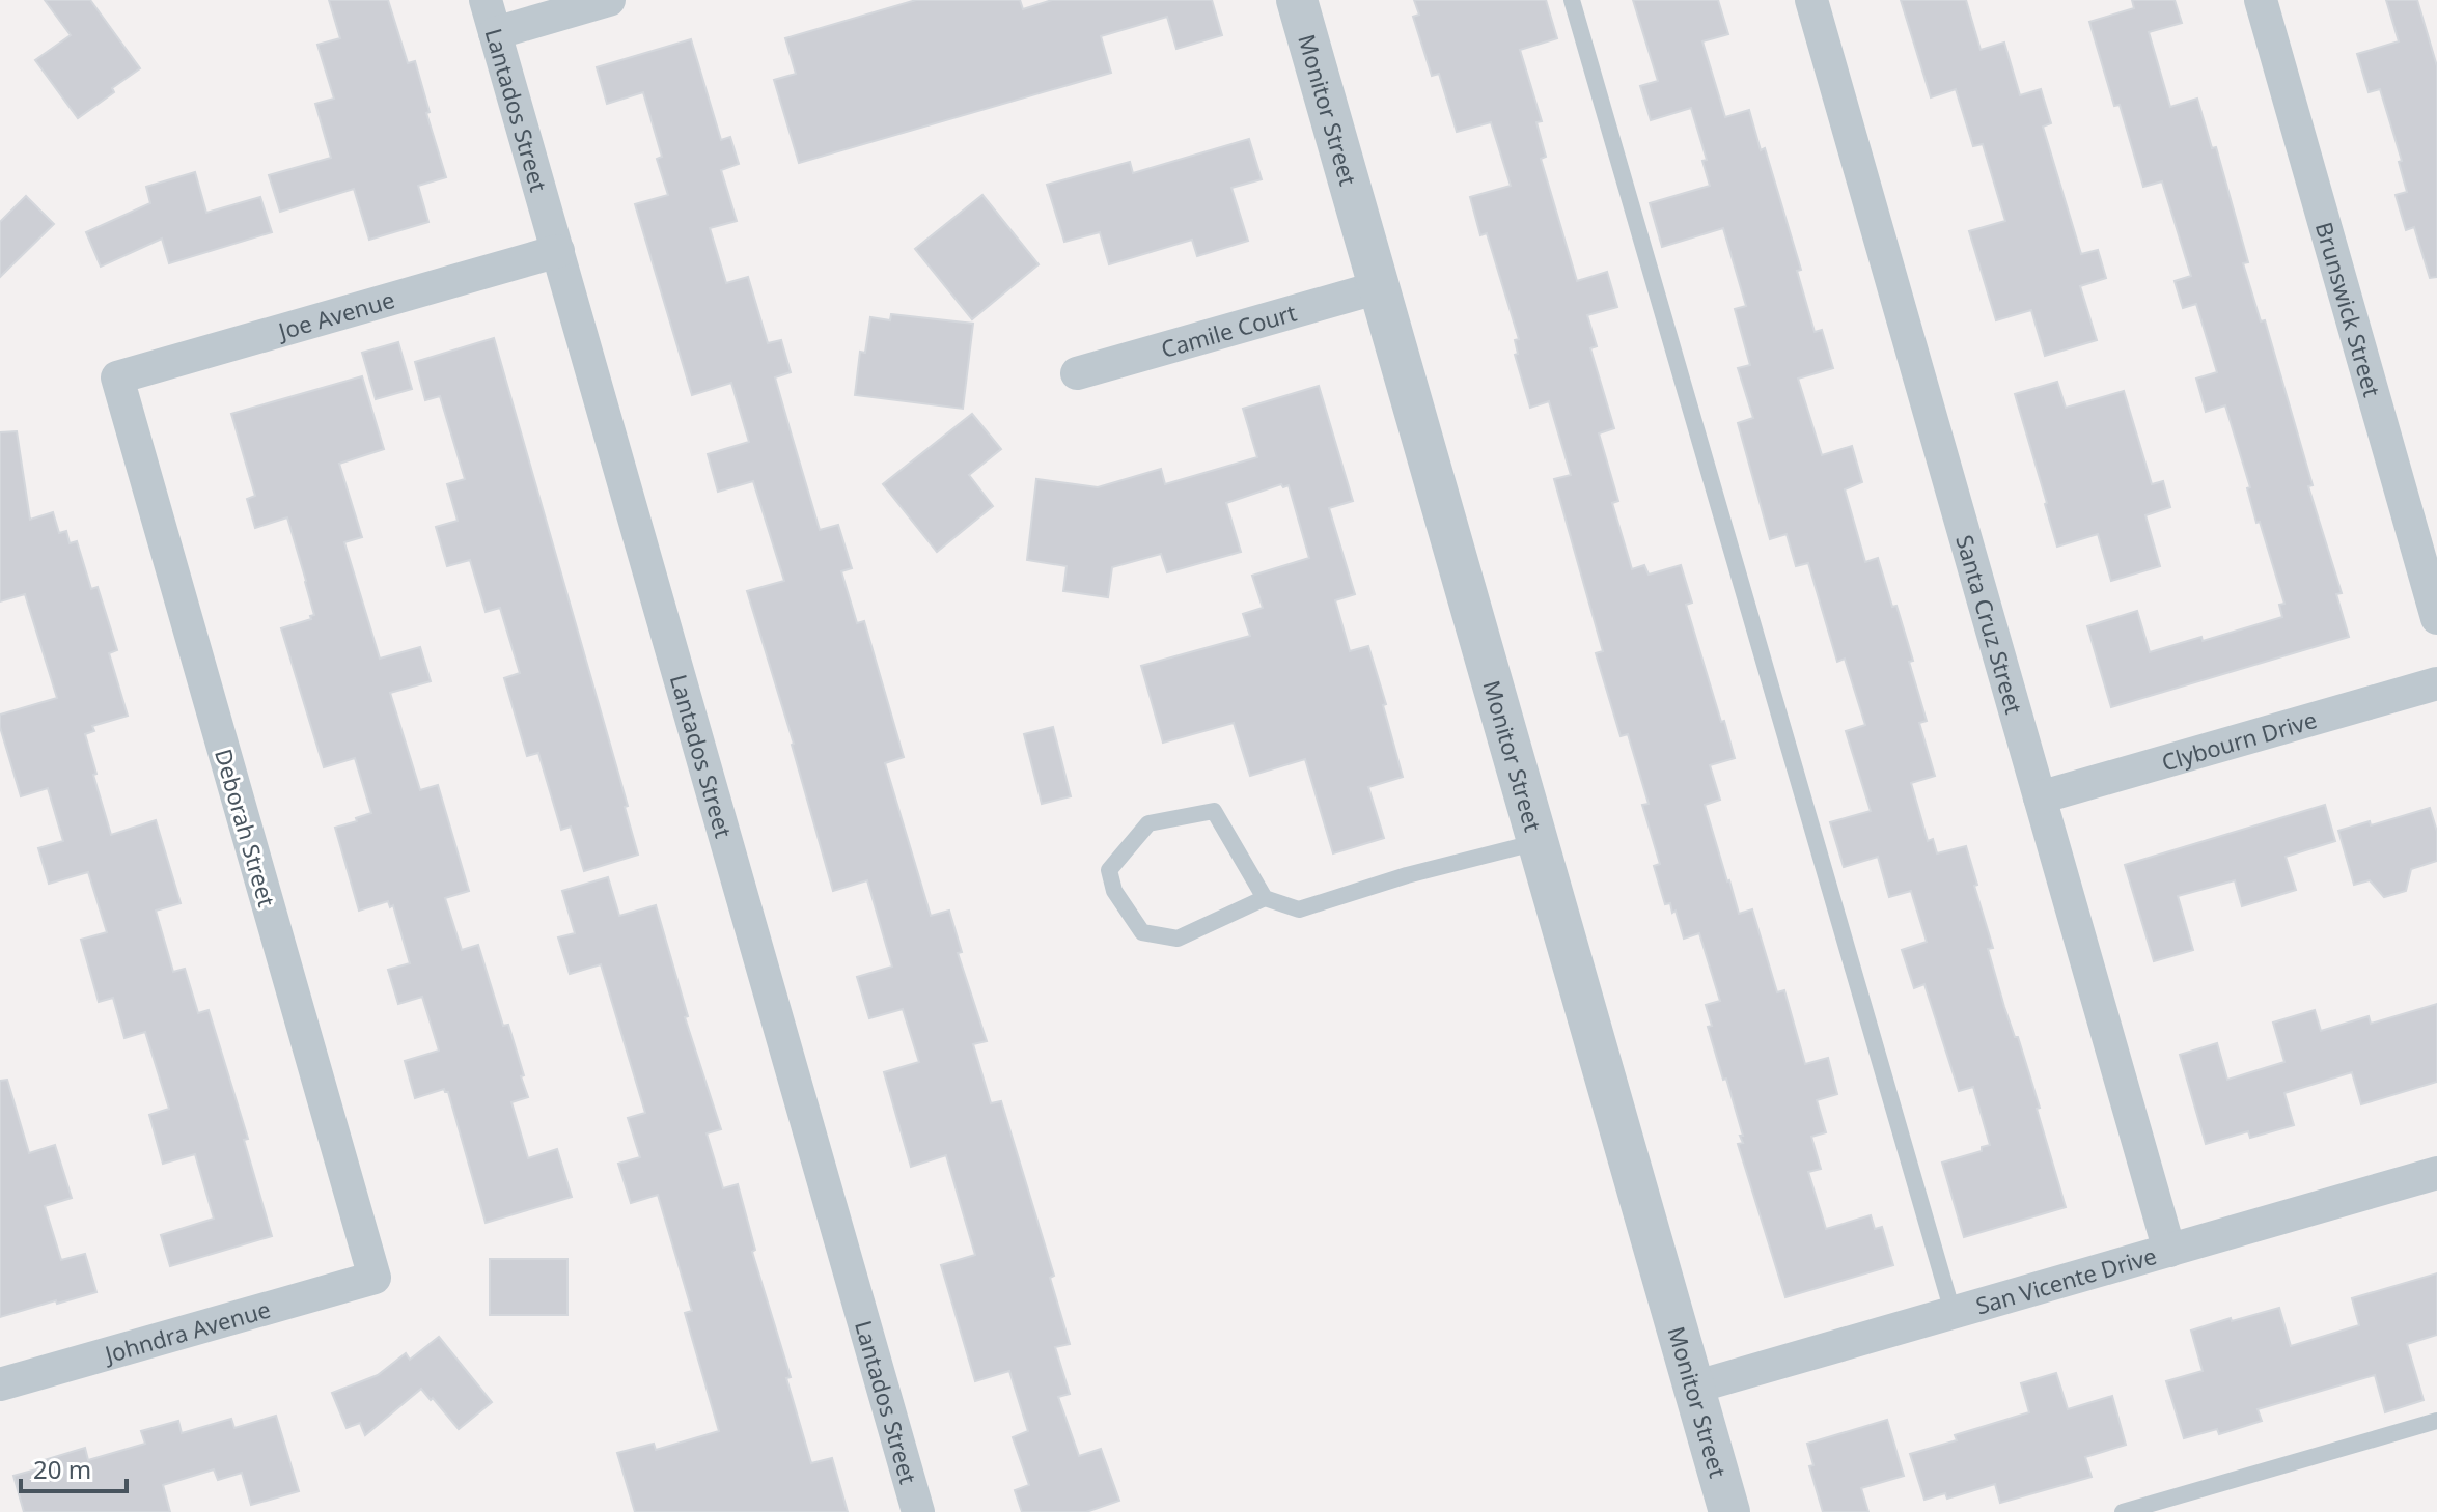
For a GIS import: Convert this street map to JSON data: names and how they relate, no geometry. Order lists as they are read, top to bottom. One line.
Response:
{"streets":{"street":["Lantados Street","Monitor Street","Brunswick Street","Joe Avenue","Camile Court","Santa Cruz Street","Clybourn Drive","Deborah Street","San Vicente Drive","Johndra Avenue"]},"crossings":[["Lantados Street","Joe Avenue"],["Monitor Street","Camile Court"],["Monitor Street","San Vicente Drive"],["Joe Avenue","Deborah Street"],["Santa Cruz Street","Clybourn Drive"],["Santa Cruz Street","San Vicente Drive"],["Deborah Street","Johndra Avenue"]],"scale_bar":"20 m"}
